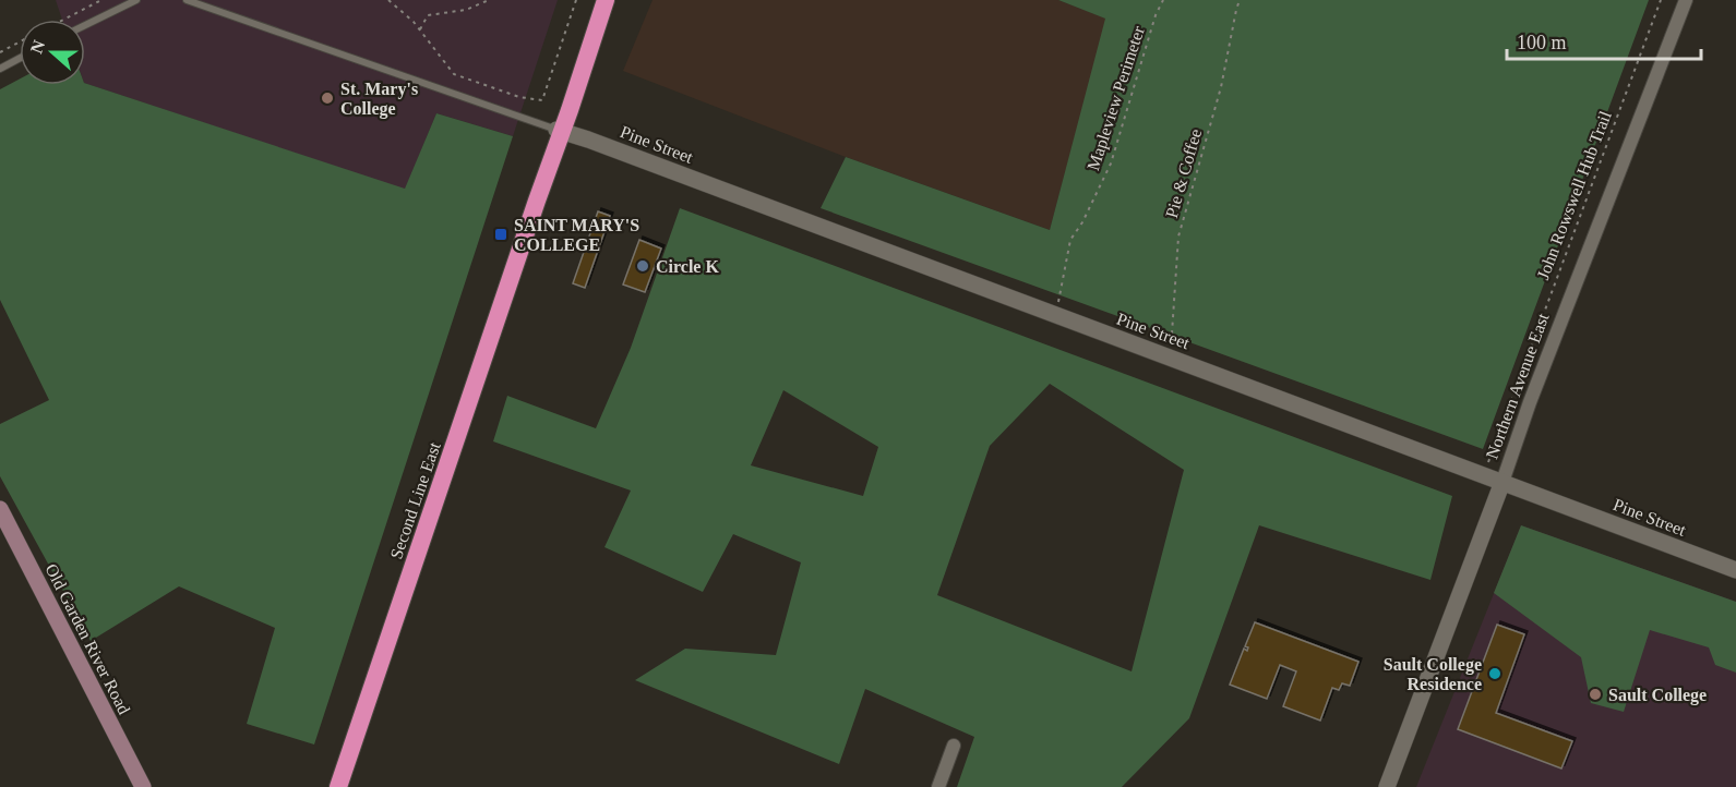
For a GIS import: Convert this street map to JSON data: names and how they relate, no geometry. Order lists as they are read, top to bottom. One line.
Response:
{"streets":{"highway":["Second Line East"],"main road":["Old Garden River Road"],"street":["Pine Street","Northern Avenue East"],"path":["Mapleview Perimeter","Pie & Coffee","John Rowswell Hub Trail"]},"crossings":[["Mapleview Perimeter","Pine Street"],["Pine Street","Pie & Coffee"],["Pine Street","John Rowswell Hub Trail"],["Pine Street","Northern Avenue East"],["Pine Street","Second Line East"]],"places":{"other":["St. Mary's College","Circle K","Sault College Residence","Sault College"],"transit":["SAINT MARY'S COLLEGE"]},"scale_bar":"100 m","north":"left"}
